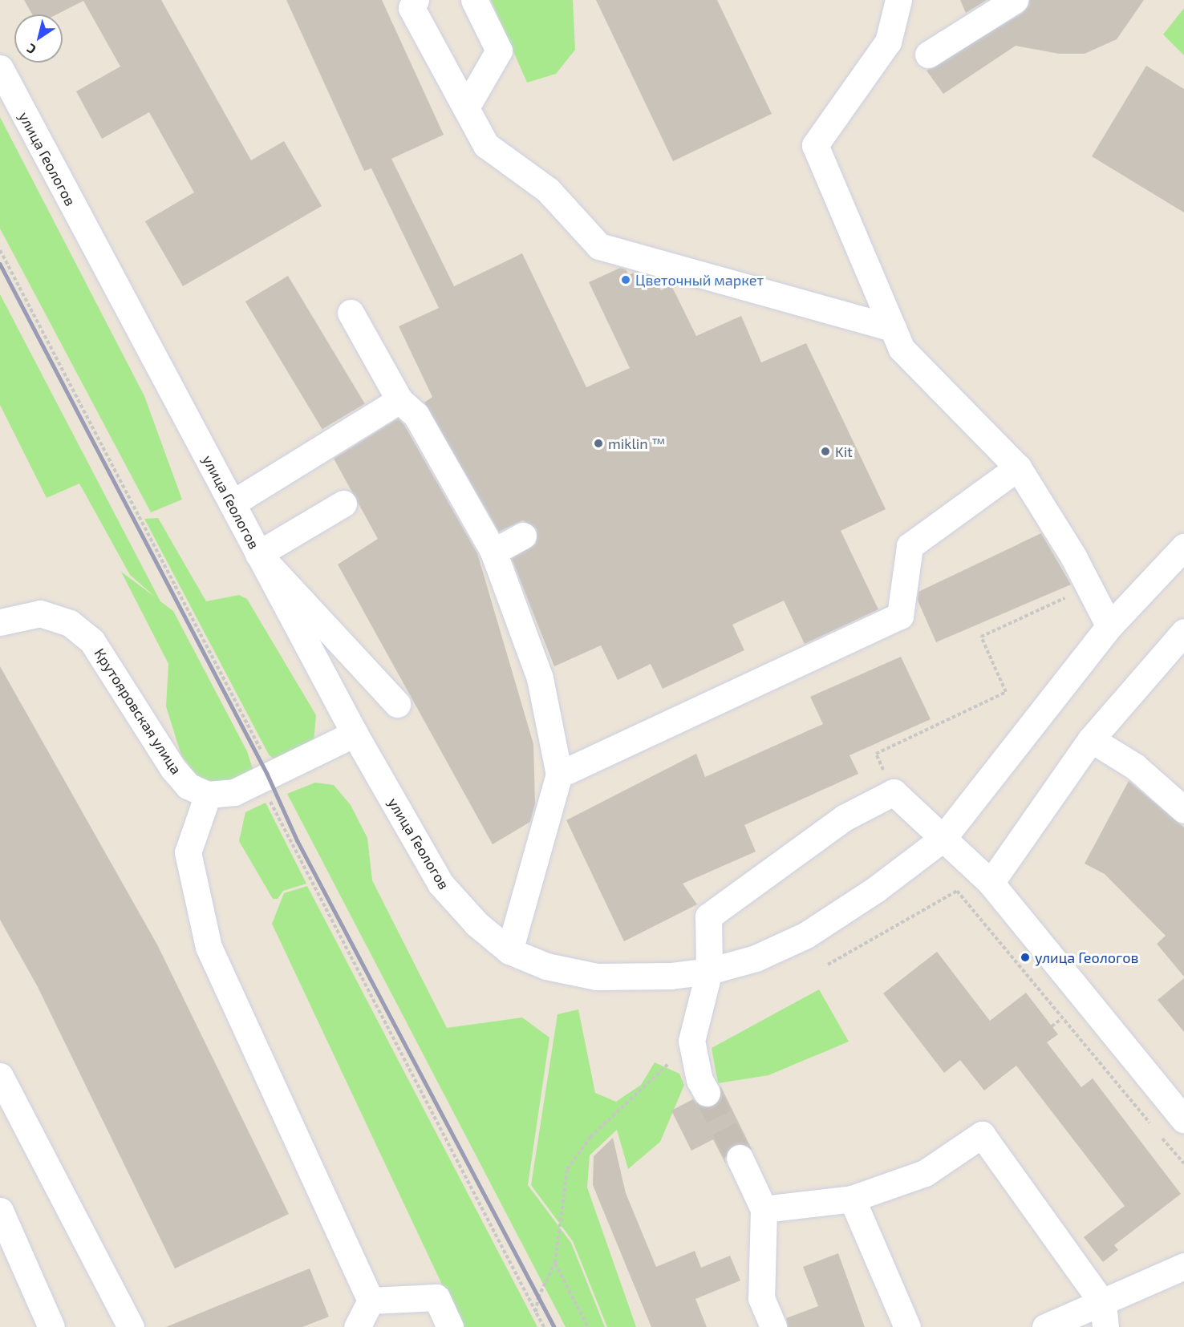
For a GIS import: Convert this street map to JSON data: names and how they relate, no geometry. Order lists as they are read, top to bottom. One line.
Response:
{"streets":{"street":["улица Геологов","Крутояровская улица"]},"places":["Цветочный маркет","miklin ™","Kit","улица Геологов"],"north":"bottom left"}
